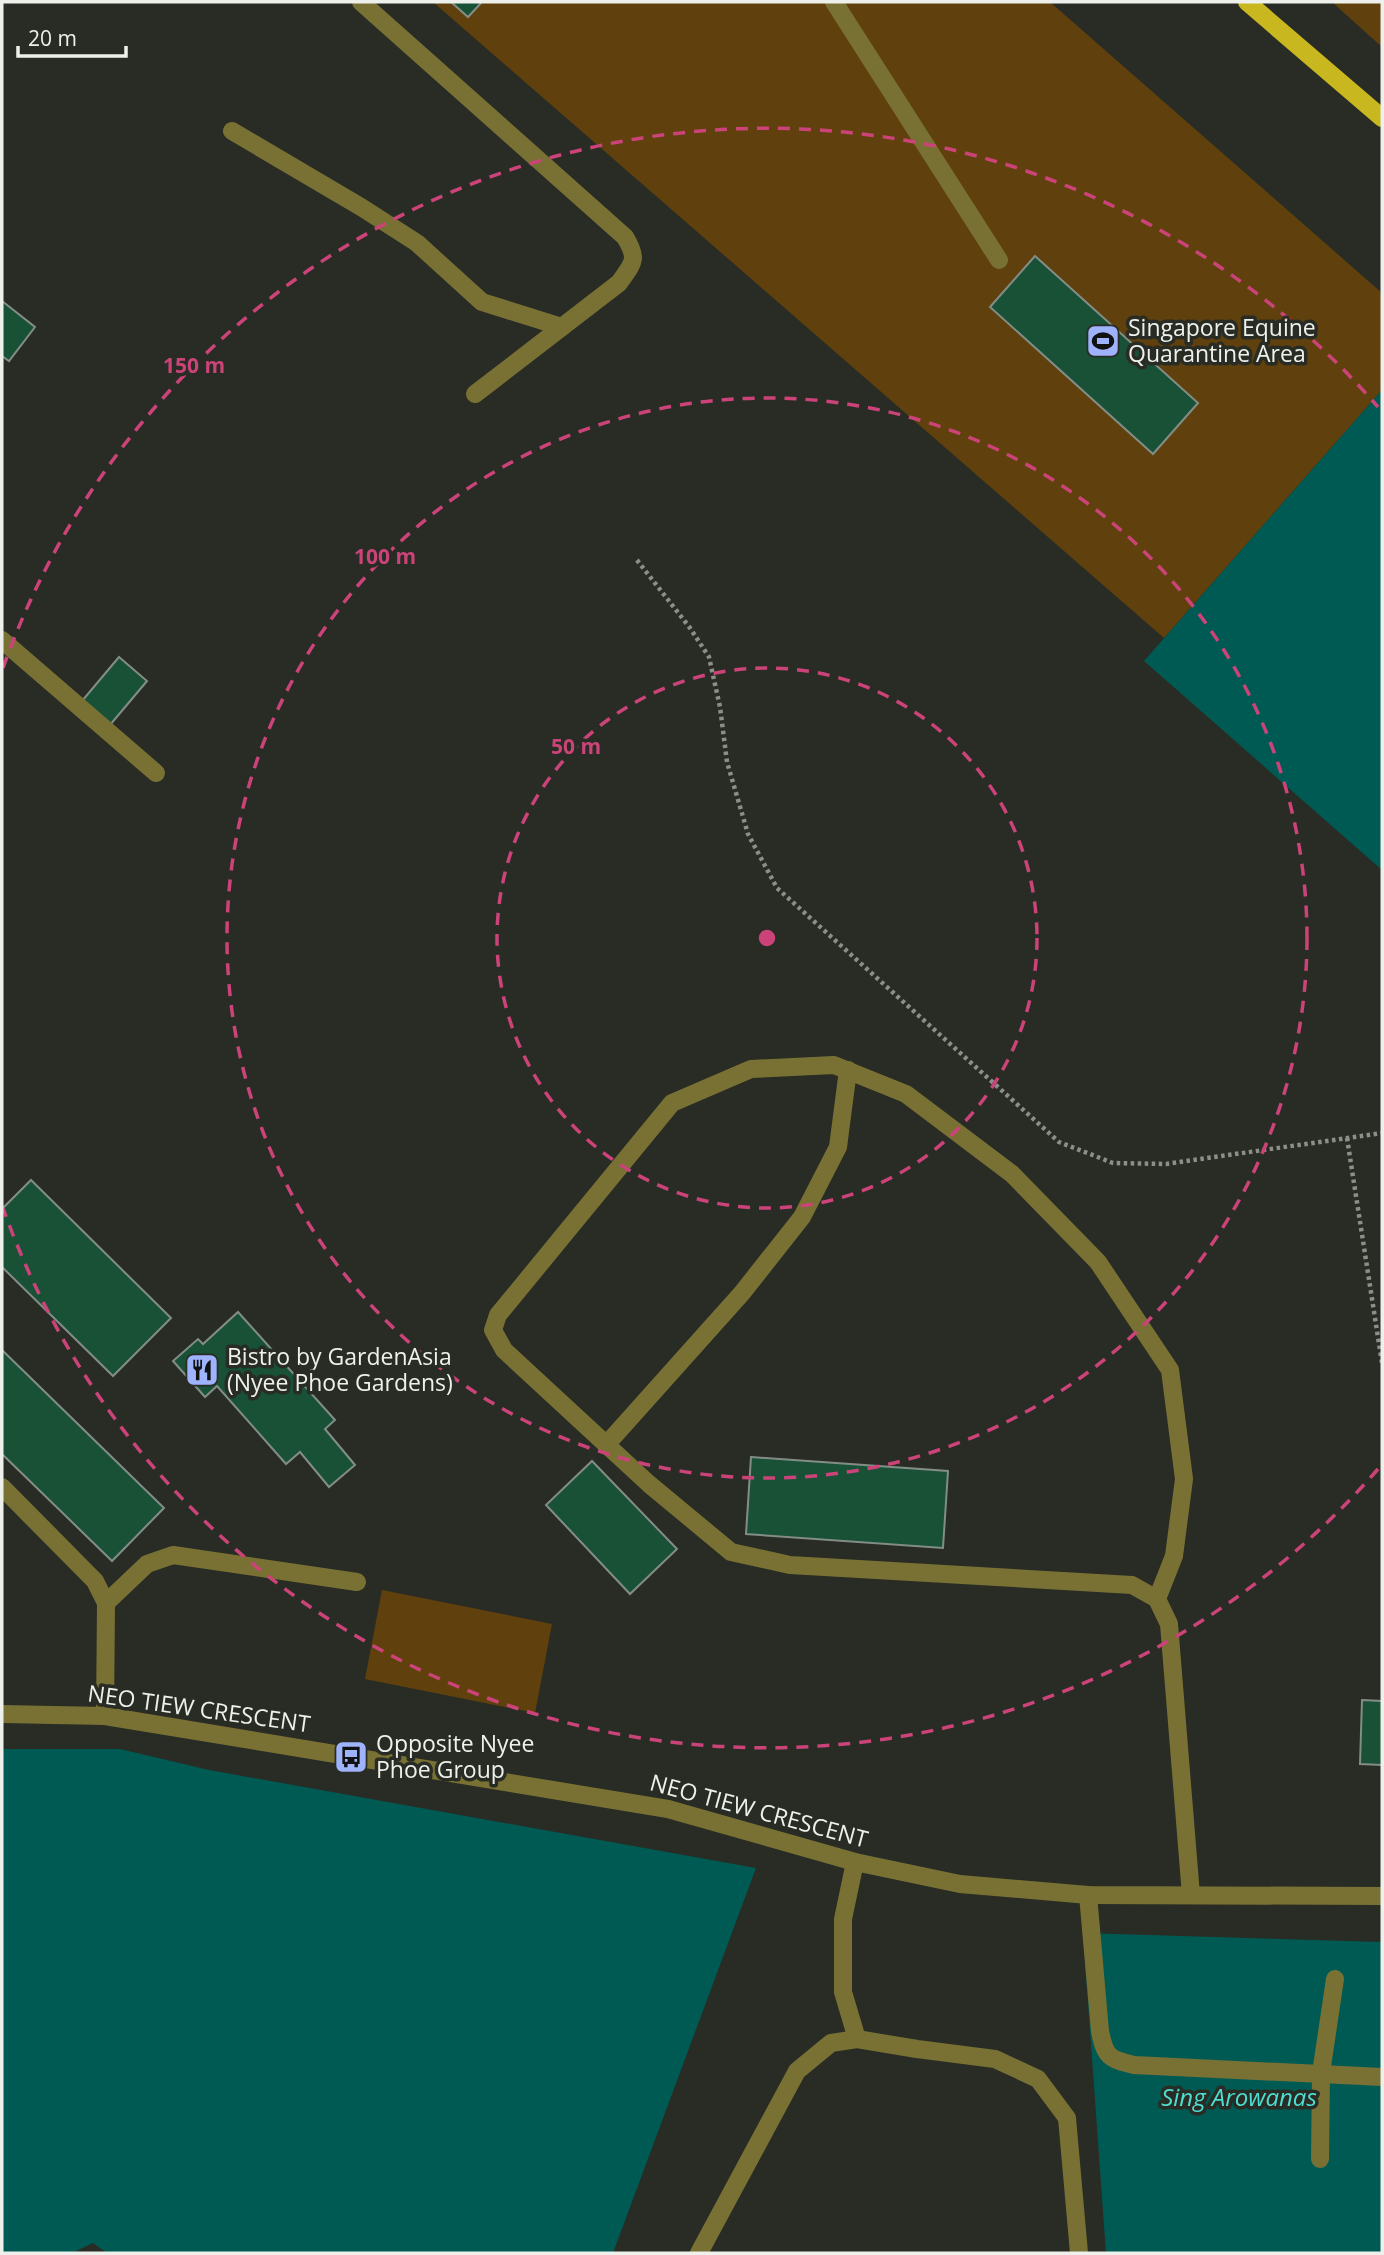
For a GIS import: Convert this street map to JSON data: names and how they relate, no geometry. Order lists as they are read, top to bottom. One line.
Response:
{"streets":{"street":["NEO TIEW CRESCENT"]},"water":["Sing Arowanas"],"places":{"sports":["Singapore Equine Quarantine Area"],"restaurant":["Bistro by GardenAsia (Nyee Phoe Gardens)"],"bus stop":["Opposite Nyee Phoe Group"]},"scale_bar":"20 m","rings":["150 m","100 m","50 m"]}
